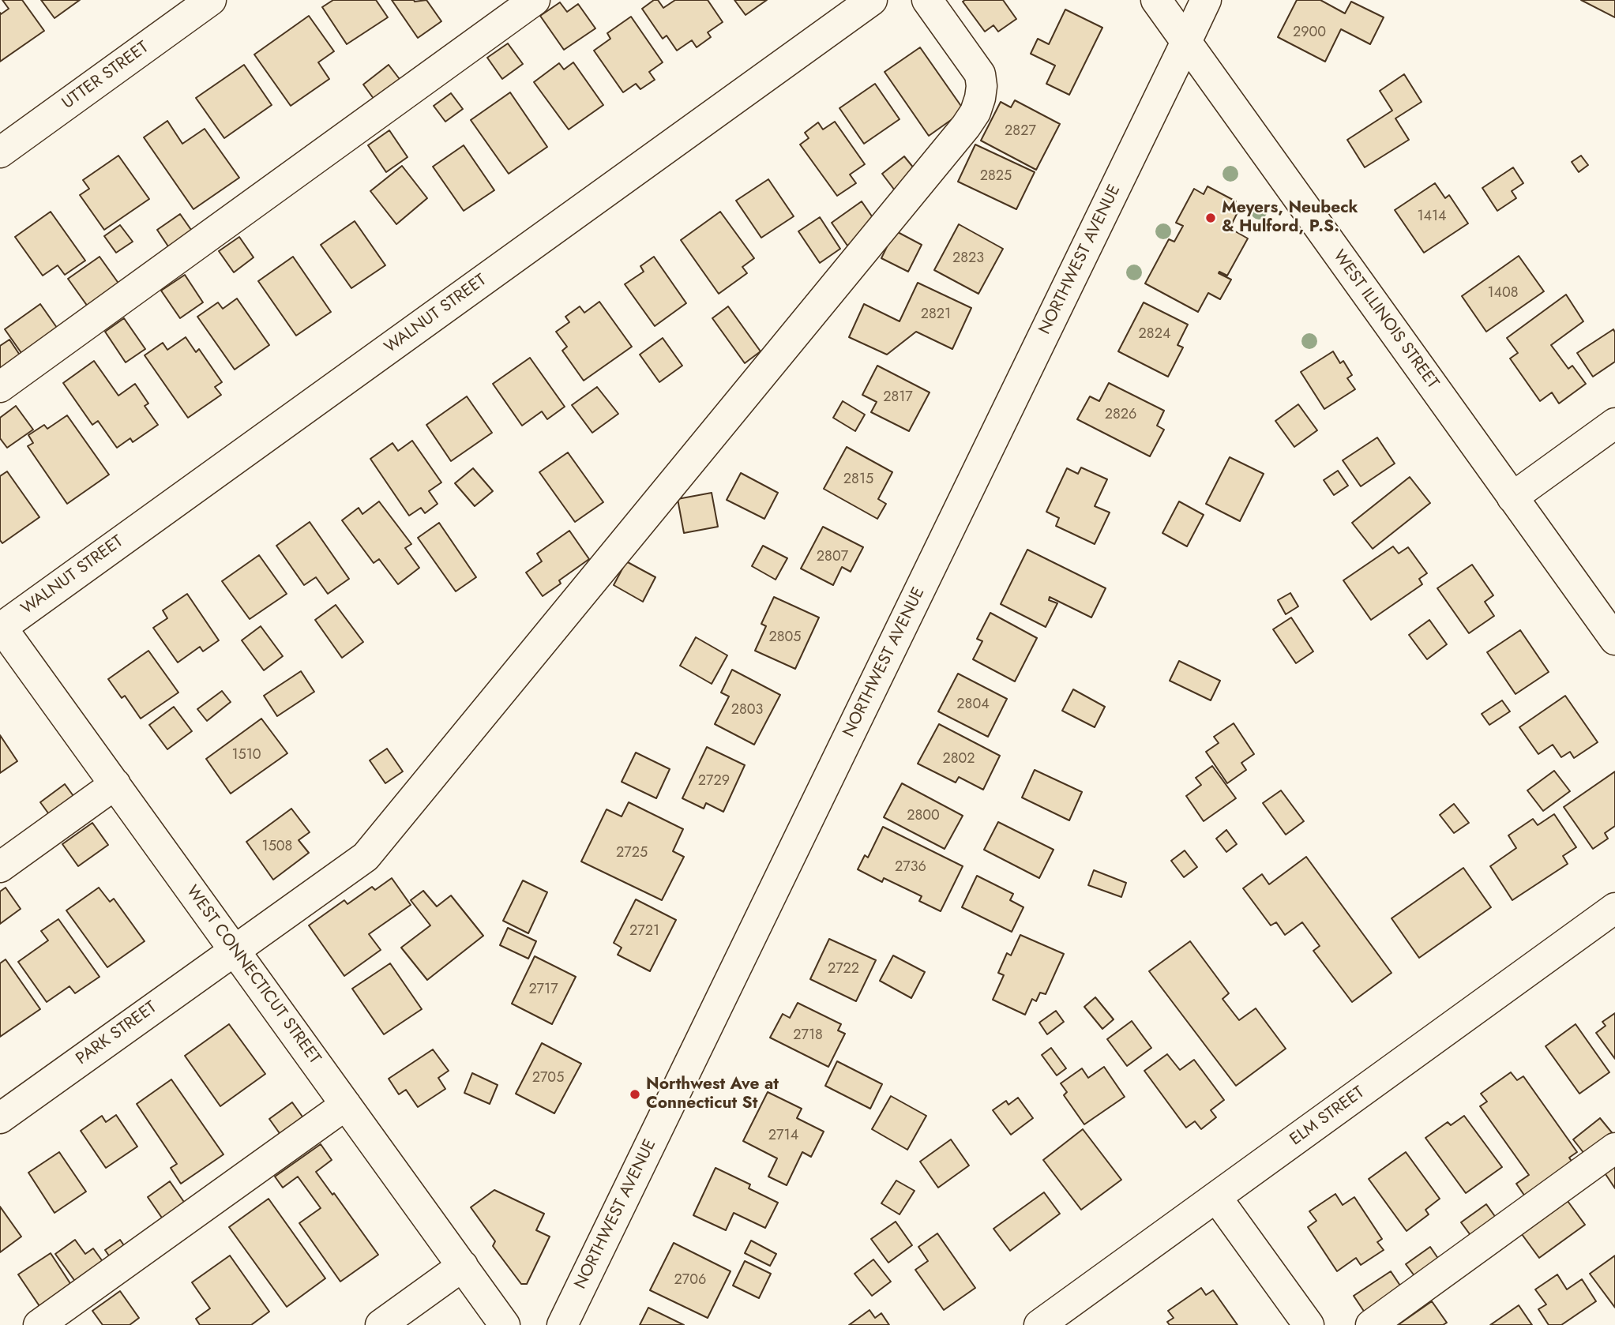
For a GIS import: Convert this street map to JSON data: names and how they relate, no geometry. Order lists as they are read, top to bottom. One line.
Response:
{"streets":{"street":["UTTER STREET","NORTHWEST AVENUE","WALNUT STREET","WEST ILLINOIS STREET","WEST CONNECTICUT STREET","PARK STREET","ELM STREET"]},"crossings":[["NORTHWEST AVENUE","WEST ILLINOIS STREET"],["WALNUT STREET","WEST CONNECTICUT STREET"],["WEST CONNECTICUT STREET","PARK STREET"]],"places":["Meyers, Neubeck & Hulford, P.S.","Northwest Ave at Connecticut St"],"house_numbers":["2900","2827","2825","1414","2823","1408","2821","2824","2817","2826","2815","2807","2805","2804","2803","1510","2802","2729","2800","1508","2725","2736","2721","2722","2717","2718","2705","2714","2706"]}
